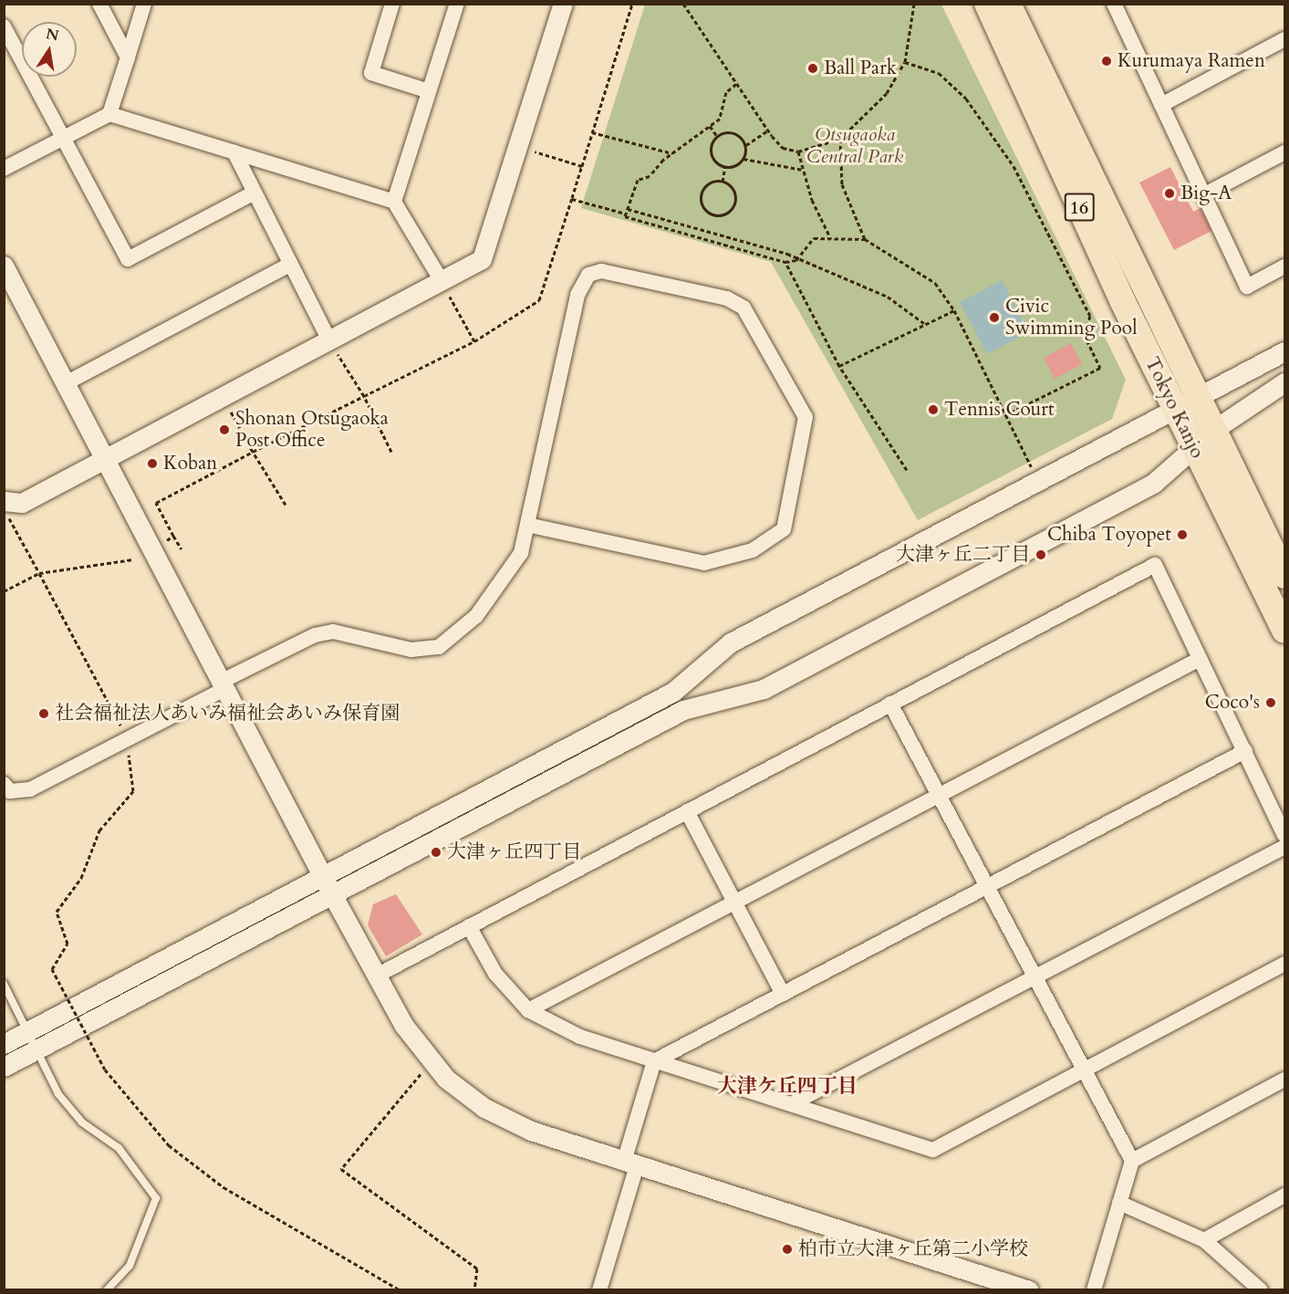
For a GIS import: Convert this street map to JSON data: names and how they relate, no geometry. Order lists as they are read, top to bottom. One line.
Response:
{"streets":{"highway":["16","Tokyo Kanjo"]},"districts":["大津ケ丘四丁目"],"parks":["Otsugaoka Central Park"],"places":["Kurumaya Ramen","Ball Park","Big-A","Civic Swimming Pool","Tennis Court","Shonan Otsugaoka Post Office","Koban","Chiba Toyopet","大津ヶ丘二丁目","Coco's","社会福祉法人あいみ福祉会あいみ保育園","大津ヶ丘四丁目","柏市立大津ヶ丘第二小学校"],"north":"top"}
